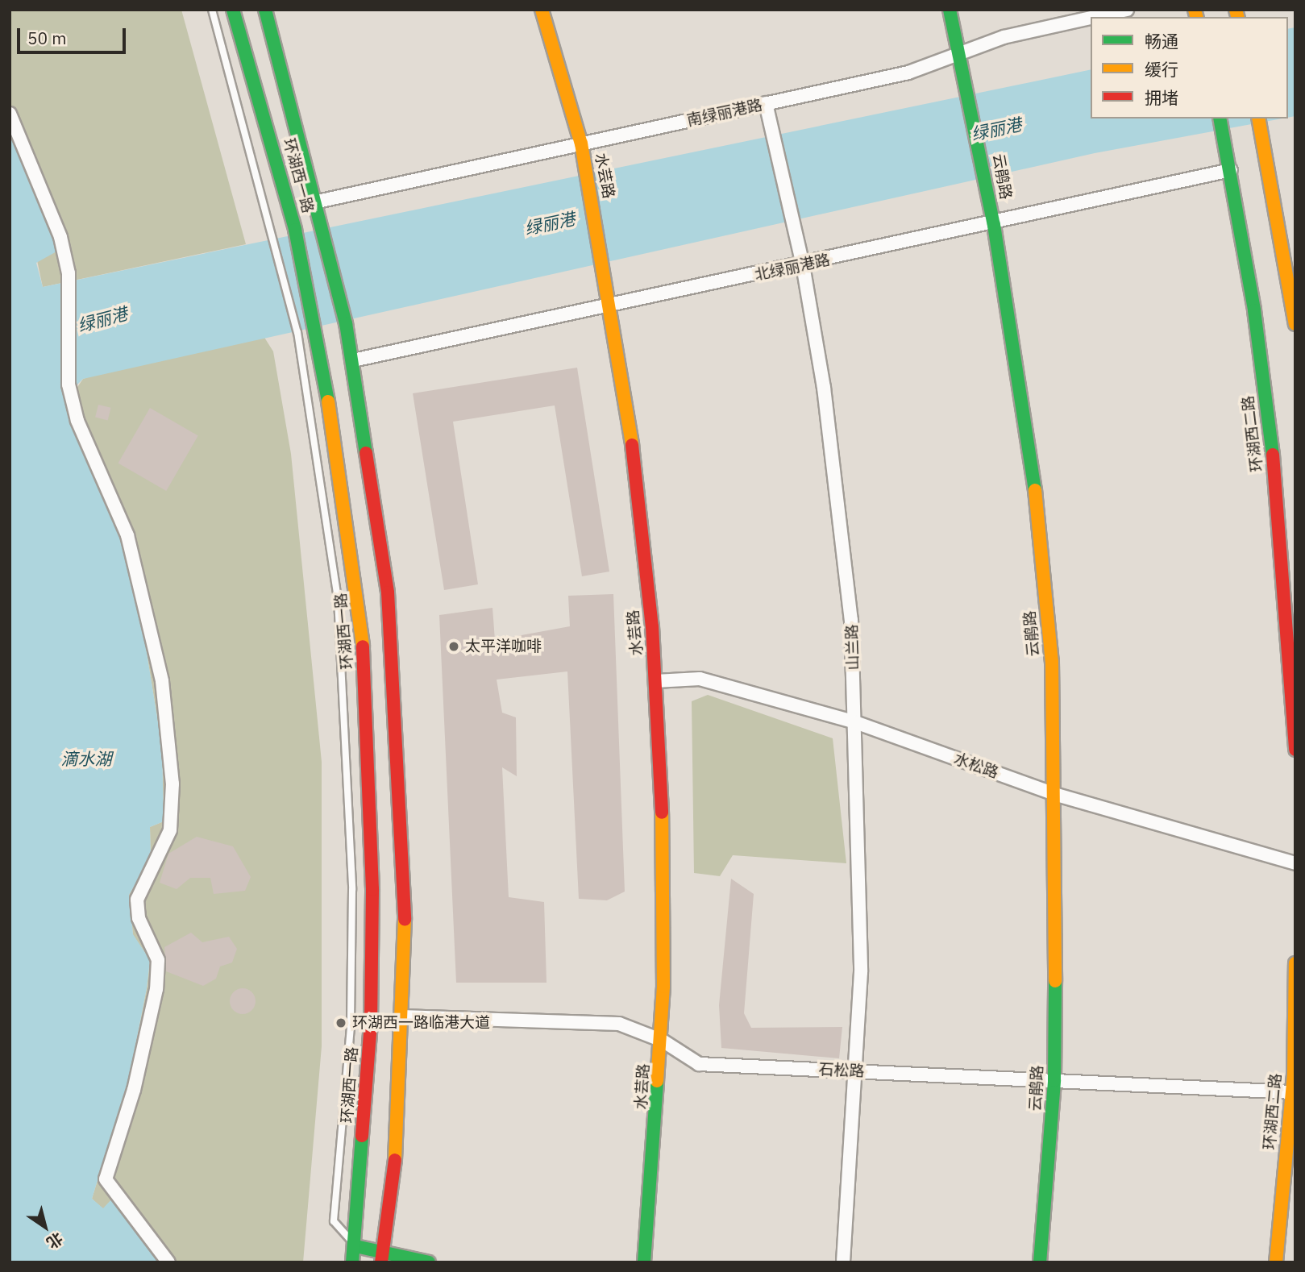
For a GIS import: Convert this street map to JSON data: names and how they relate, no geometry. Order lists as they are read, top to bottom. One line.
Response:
{"streets":{"main road":["环湖西一路","水芸路","云鹃路","环湖西二路"],"street":["南绿丽港路","北绿丽港路","山兰路","水松路","石松路"]},"crossings":[["南绿丽港路","环湖西一路"],["南绿丽港路","水芸路"],["南绿丽港路","云鹃路"],["南绿丽港路","山兰路"],["环湖西一路","北绿丽港路"],["环湖西一路","石松路"],["水芸路","北绿丽港路"],["水芸路","水松路"],["水芸路","石松路"],["云鹃路","北绿丽港路"],["云鹃路","水松路"],["云鹃路","石松路"],["北绿丽港路","环湖西二路"],["北绿丽港路","山兰路"],["环湖西二路","石松路"],["山兰路","水松路"],["山兰路","石松路"]],"water":["绿丽港","滴水湖"],"places":["太平洋咖啡","环湖西一路临港大道"],"legend":["畅通","缓行","拥堵"],"scale_bar":"50 m","north":"bottom right"}
